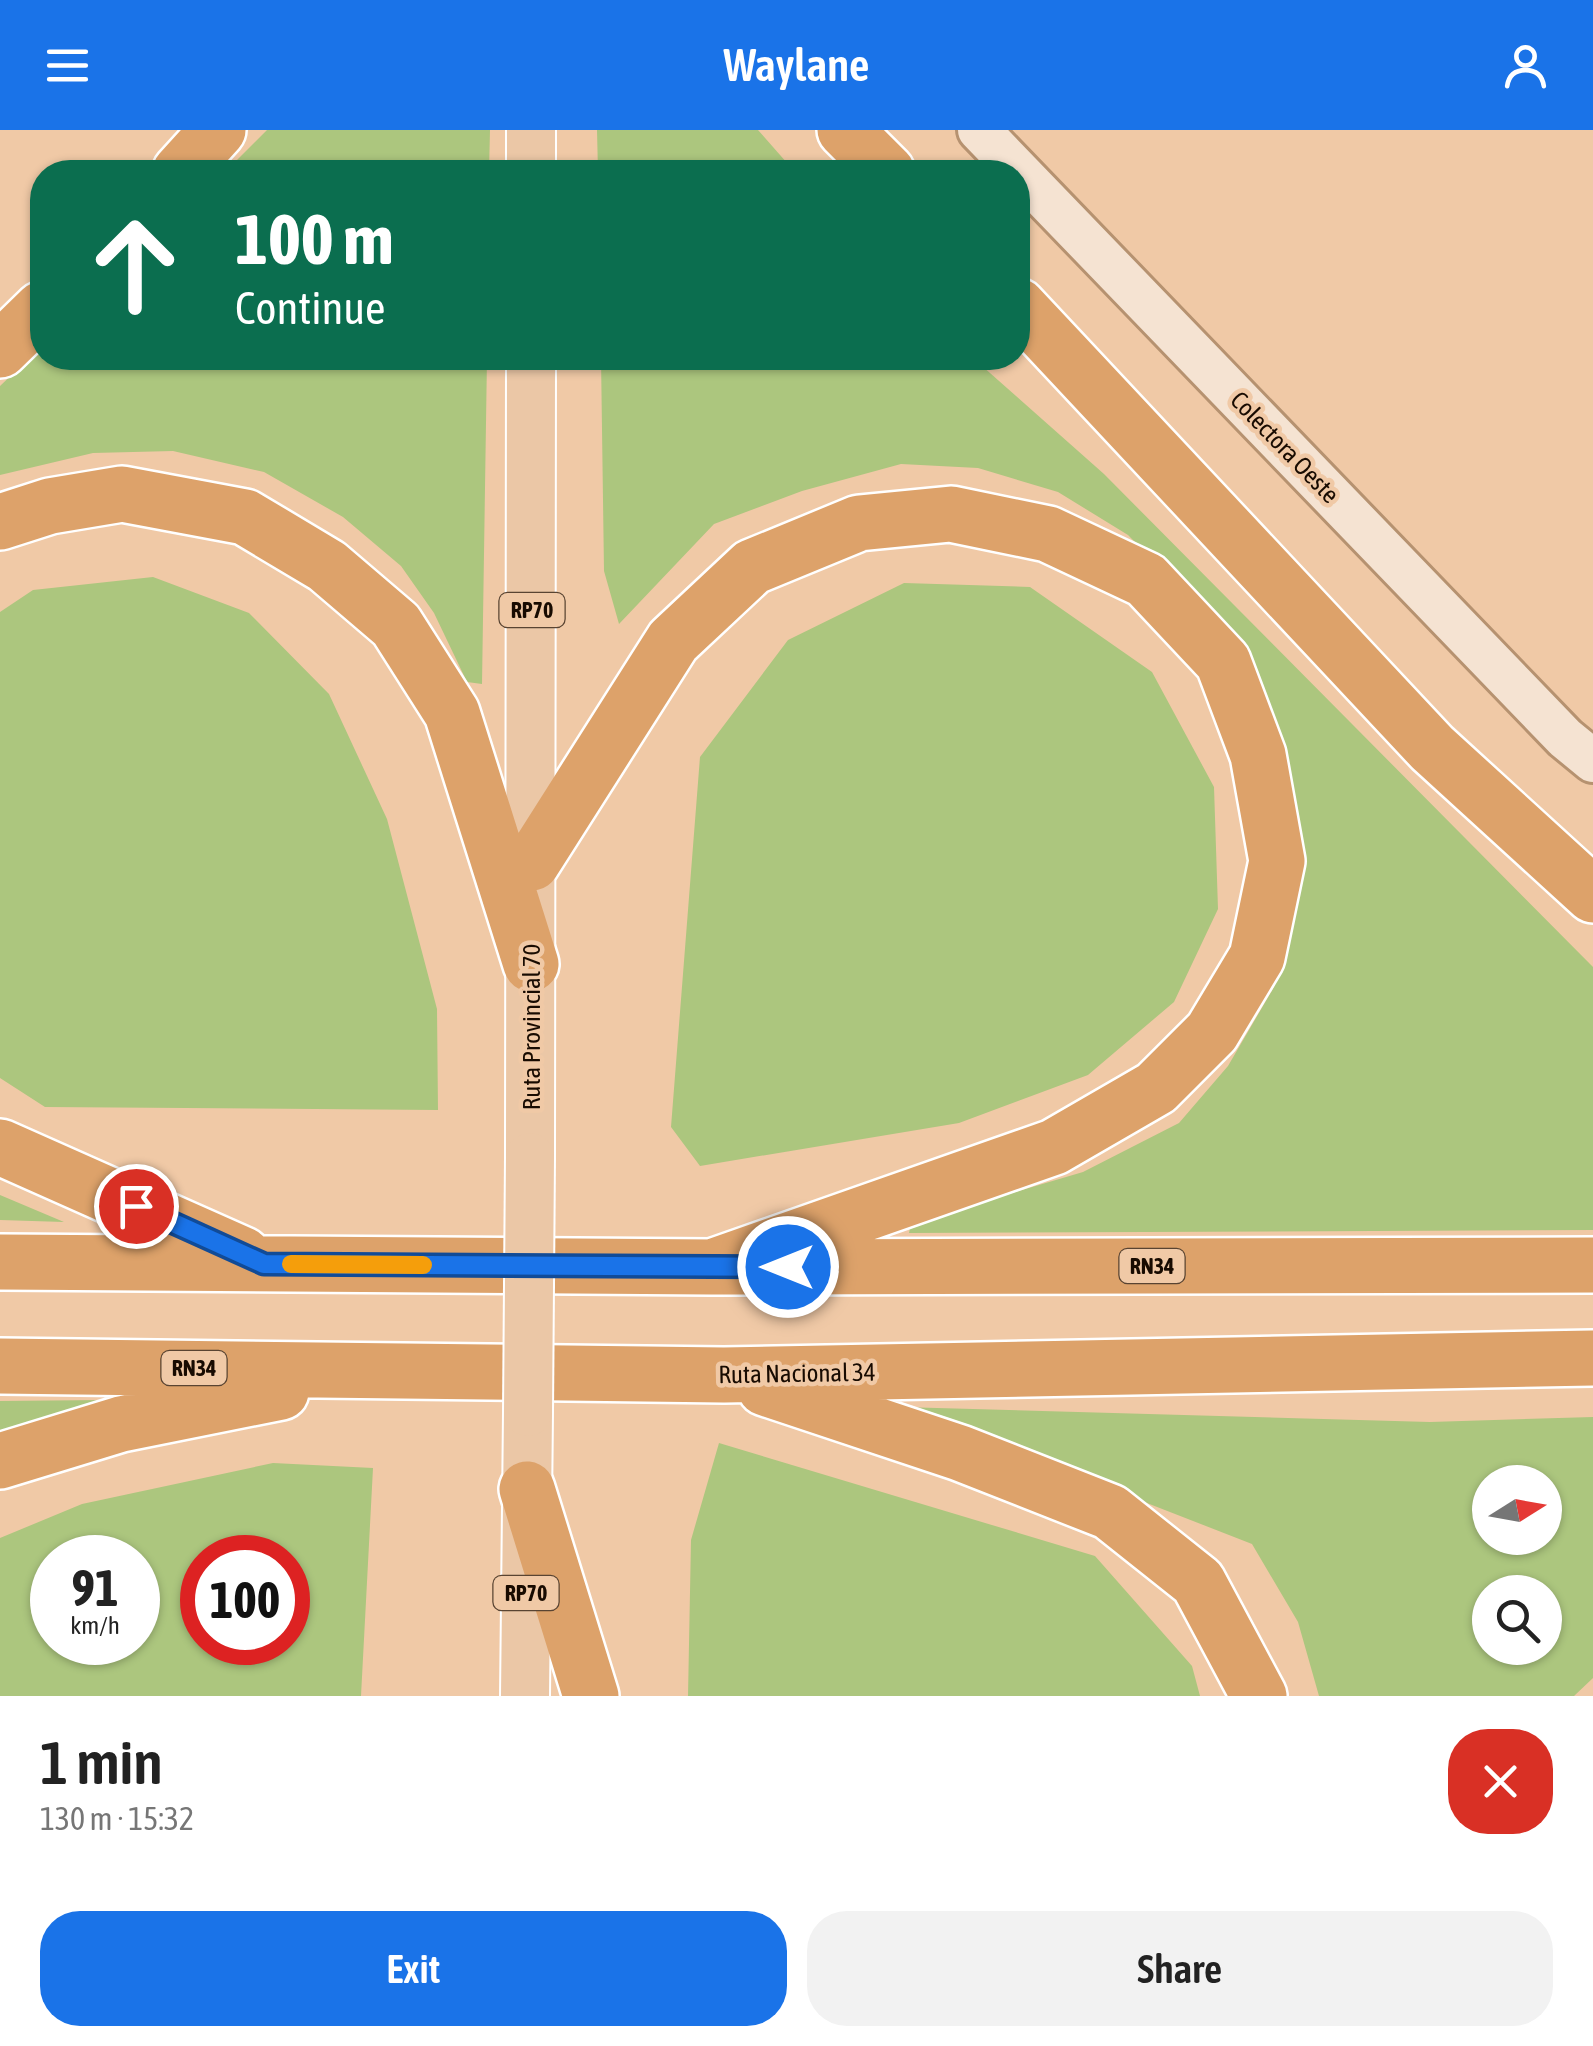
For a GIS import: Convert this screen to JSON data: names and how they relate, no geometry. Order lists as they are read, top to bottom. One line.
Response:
{"streets":{"highway":["RN34","Ruta Nacional 34"],"main road":["RP70","Ruta Provincial 70"],"street":["Colectora Oeste"]},"north":"right","page":{"header":"Waylane","turn":["100 m","Continue"],"speed":"91 km/h","limit":"100","heading":["1 min","130 m · 15:32"],"buttons":["Exit","Share"]}}
